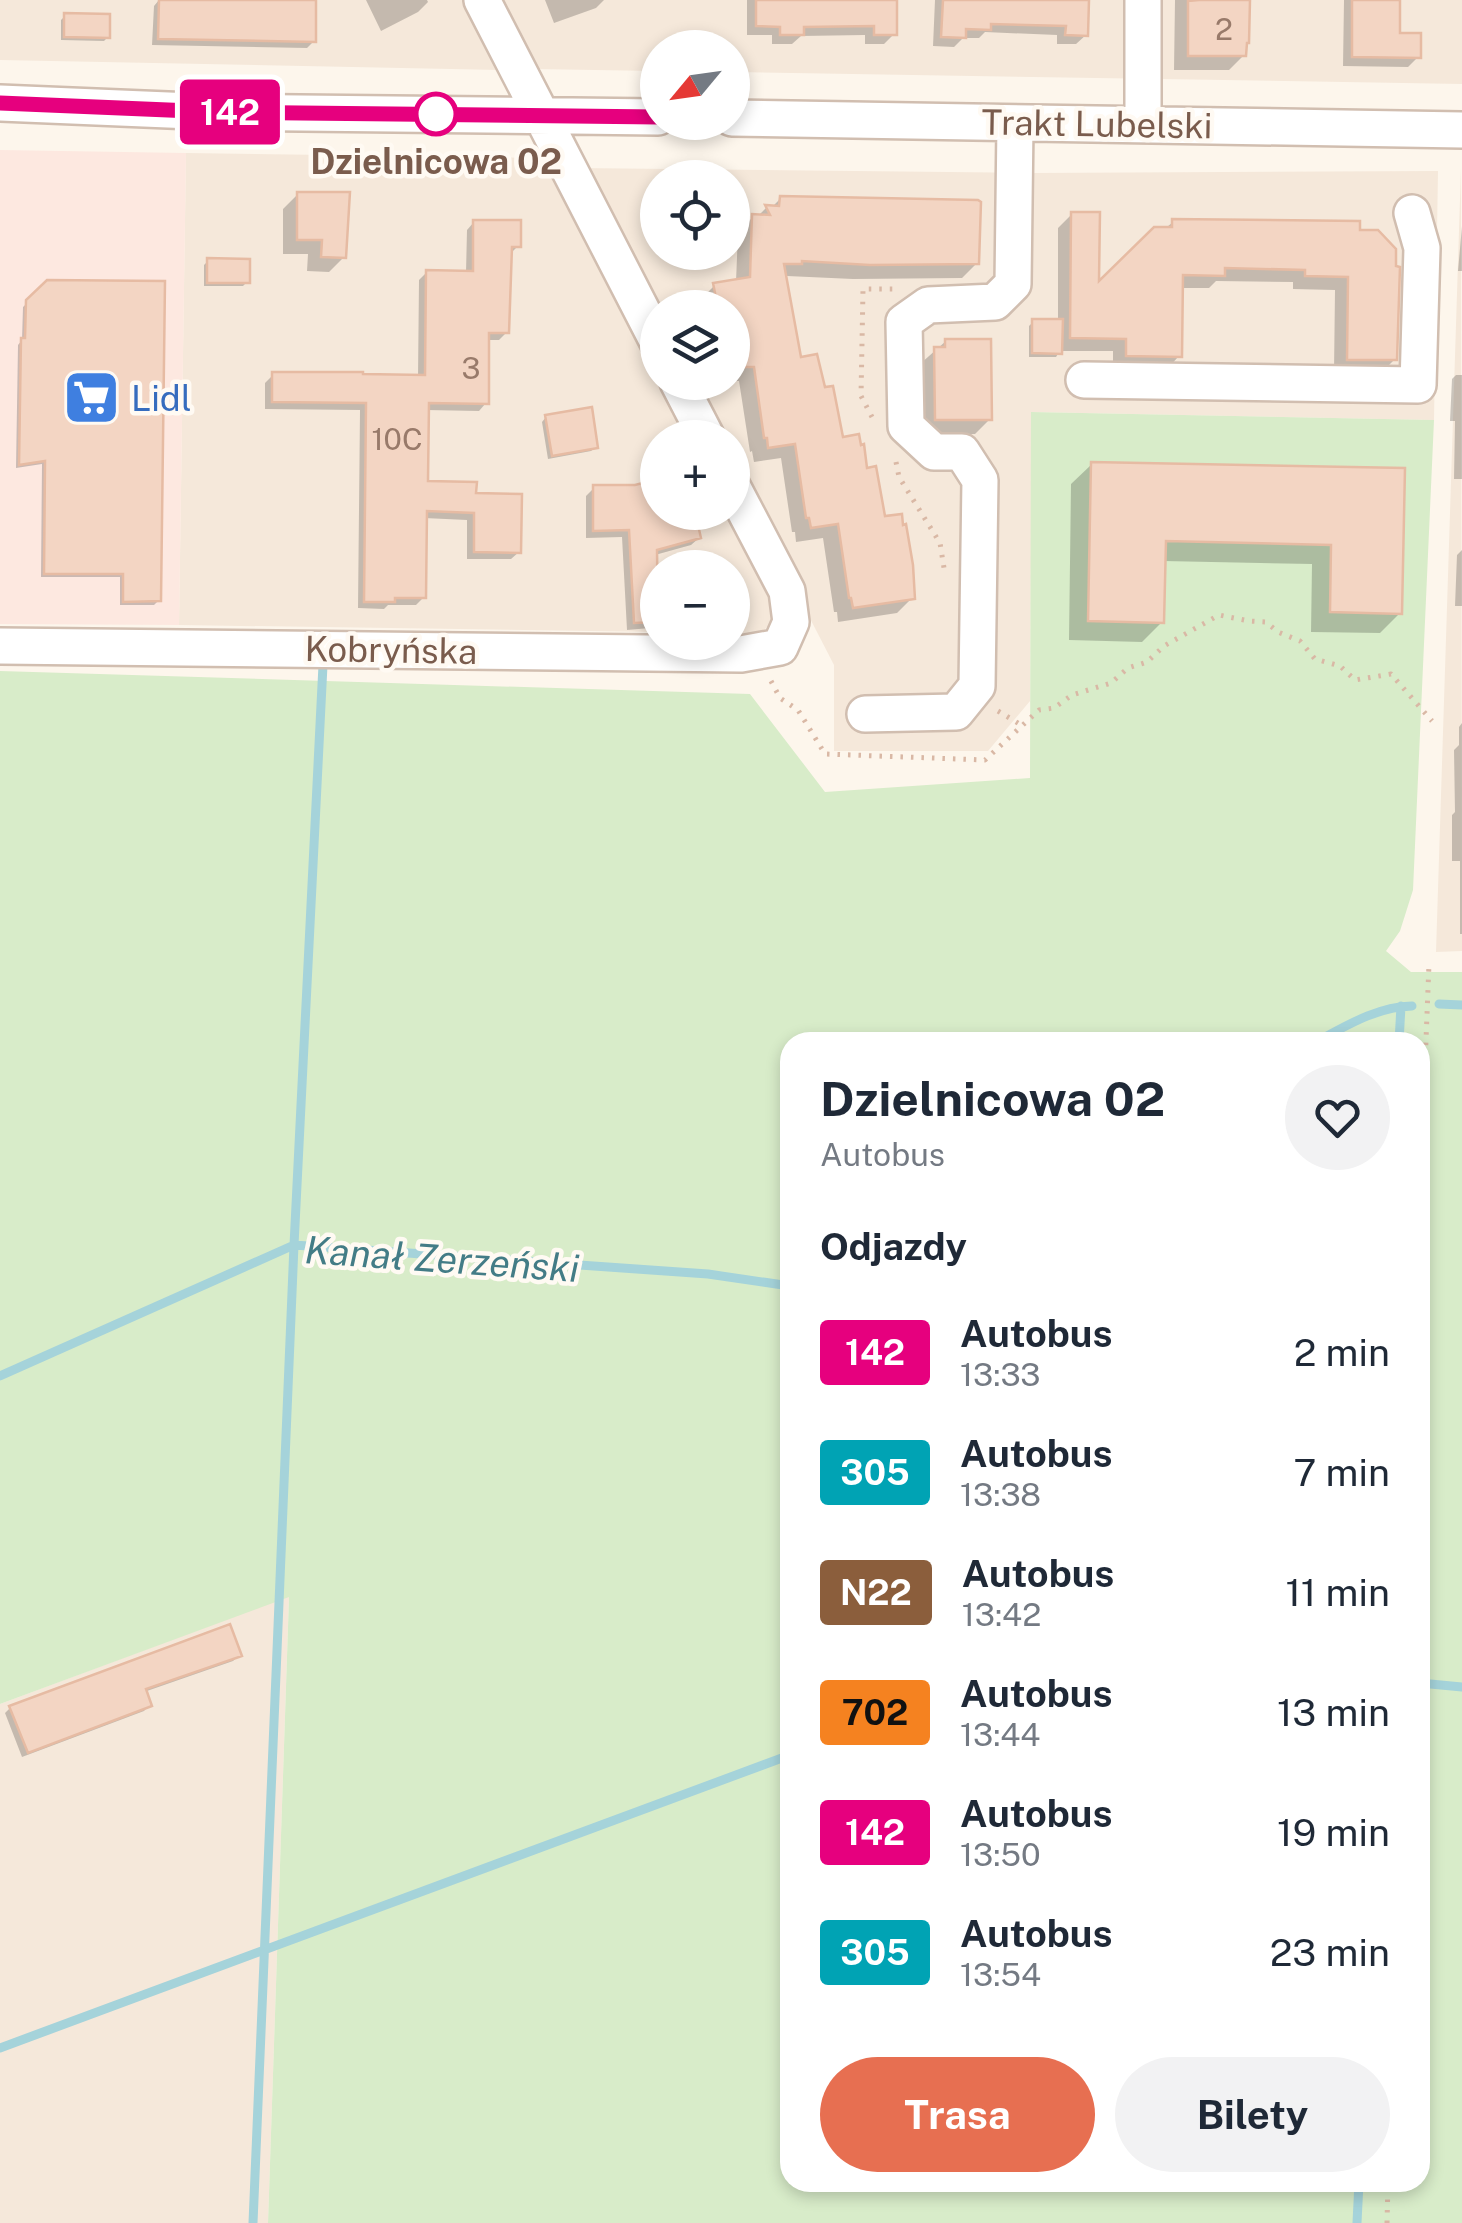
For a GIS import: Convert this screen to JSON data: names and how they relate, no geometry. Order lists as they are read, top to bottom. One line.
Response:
{"streets":{"street":["Trakt Lubelski","Kobryńska"]},"water":["Kanał Zerzeński"],"places":{"other":["Dzielnicowa 02"],"supermarket":["Lidl"]},"lines":["bus line 142"],"house_numbers":["2","3","10C"],"north":"bottom left","page":{"on_map":"142","map_buttons":["+","−"],"heading":[["Dzielnicowa 02","Autobus"],"Odjazdy"],"list":[{"mark":"142","name":"Autobus","note":"13:33","value":"2 min"},{"mark":"305","name":"Autobus","note":"13:38","value":"7 min"},{"mark":"N22","name":"Autobus","note":"13:42","value":"11 min"},{"mark":"702","name":"Autobus","note":"13:44","value":"13 min"},{"mark":"142","name":"Autobus","note":"13:50","value":"19 min"},{"mark":"305","name":"Autobus","note":"13:54","value":"23 min"}],"buttons":["Trasa","Bilety"]}}
